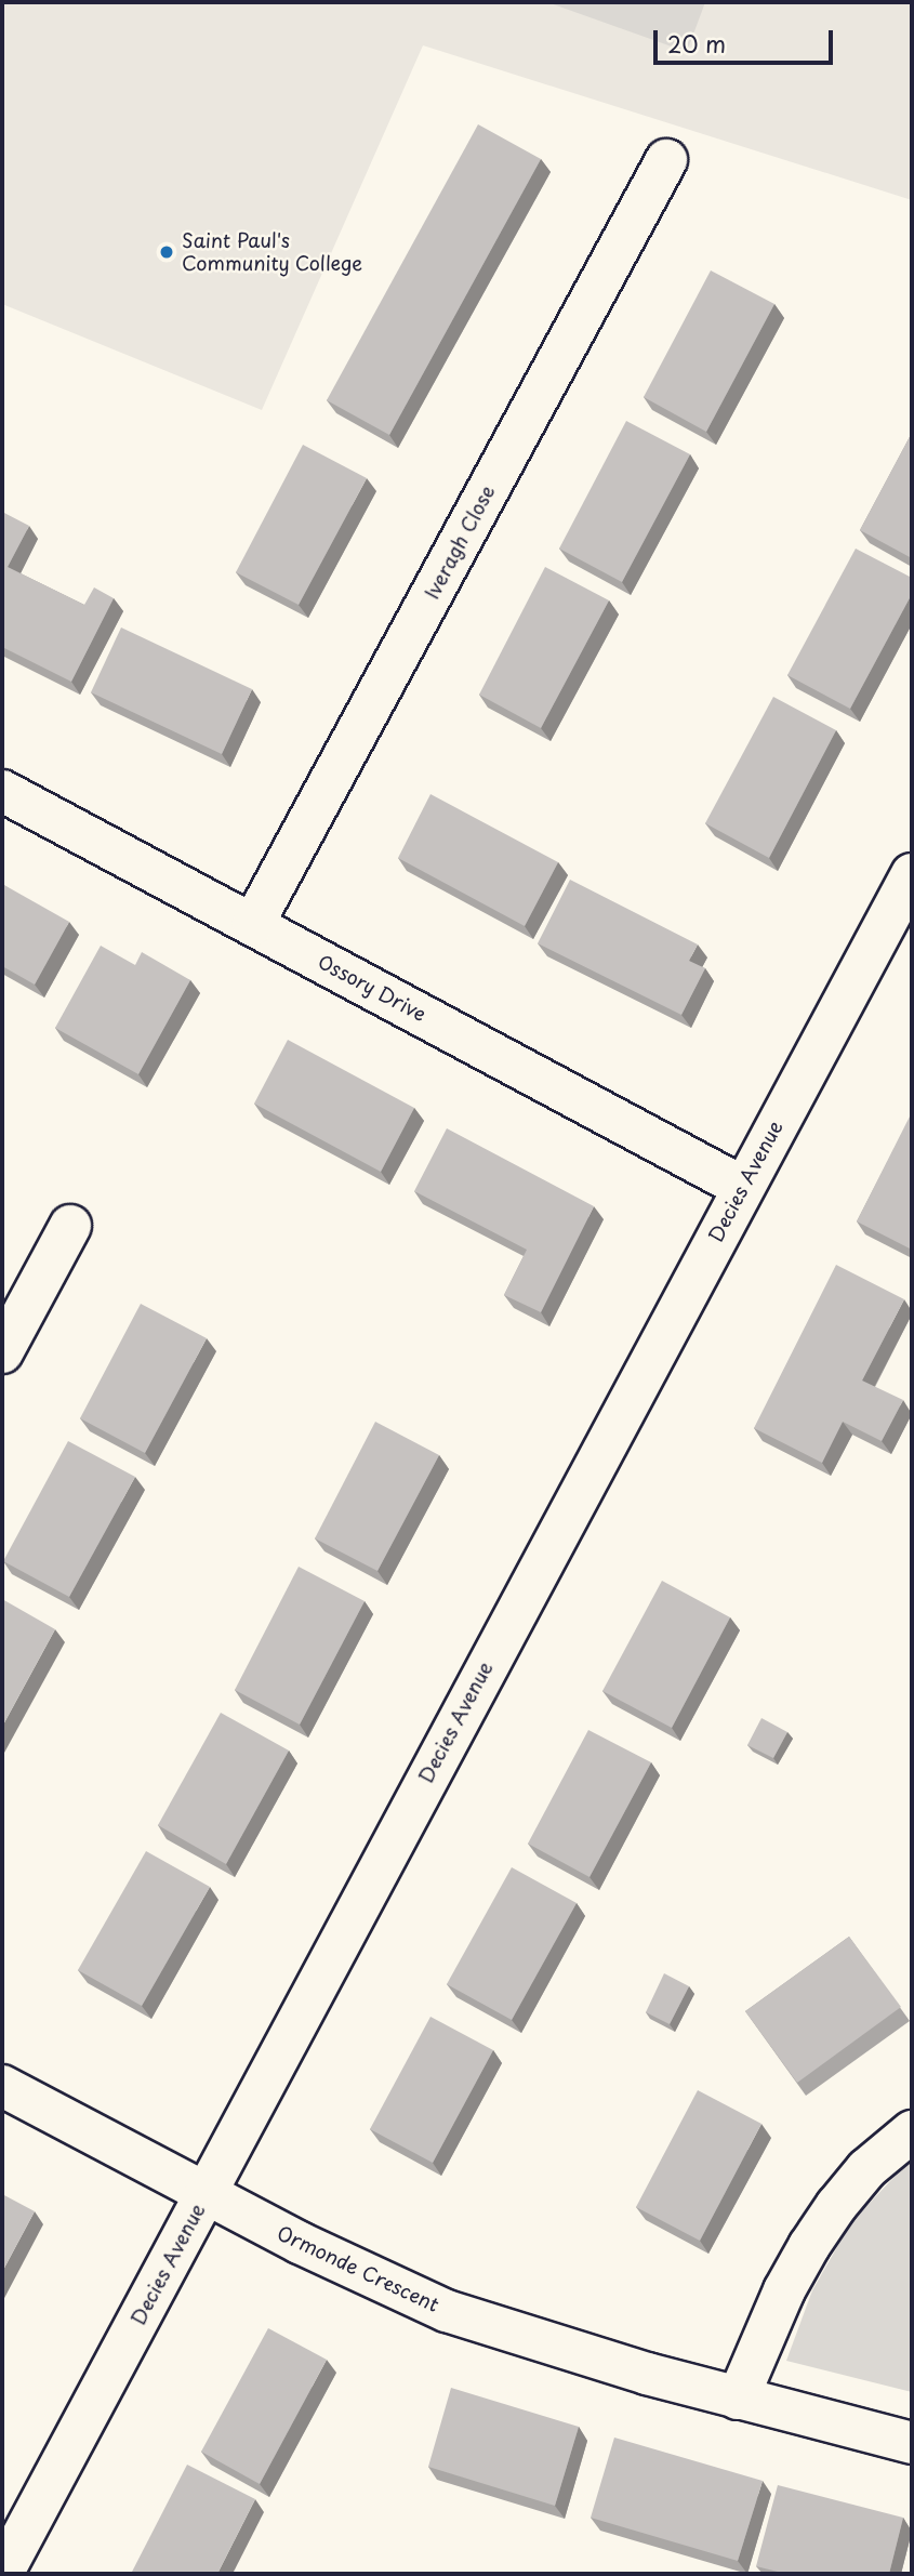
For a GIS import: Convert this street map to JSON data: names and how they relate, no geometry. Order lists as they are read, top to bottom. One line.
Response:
{"streets":{"street":["Iveragh Close","Ossory Drive","Decies Avenue","Ormonde Crescent"]},"crossings":[["Iveragh Close","Ossory Drive"],["Ossory Drive","Decies Avenue"],["Decies Avenue","Ormonde Crescent"]],"places":["Saint Paul's Community College"],"scale_bar":"20 m"}
